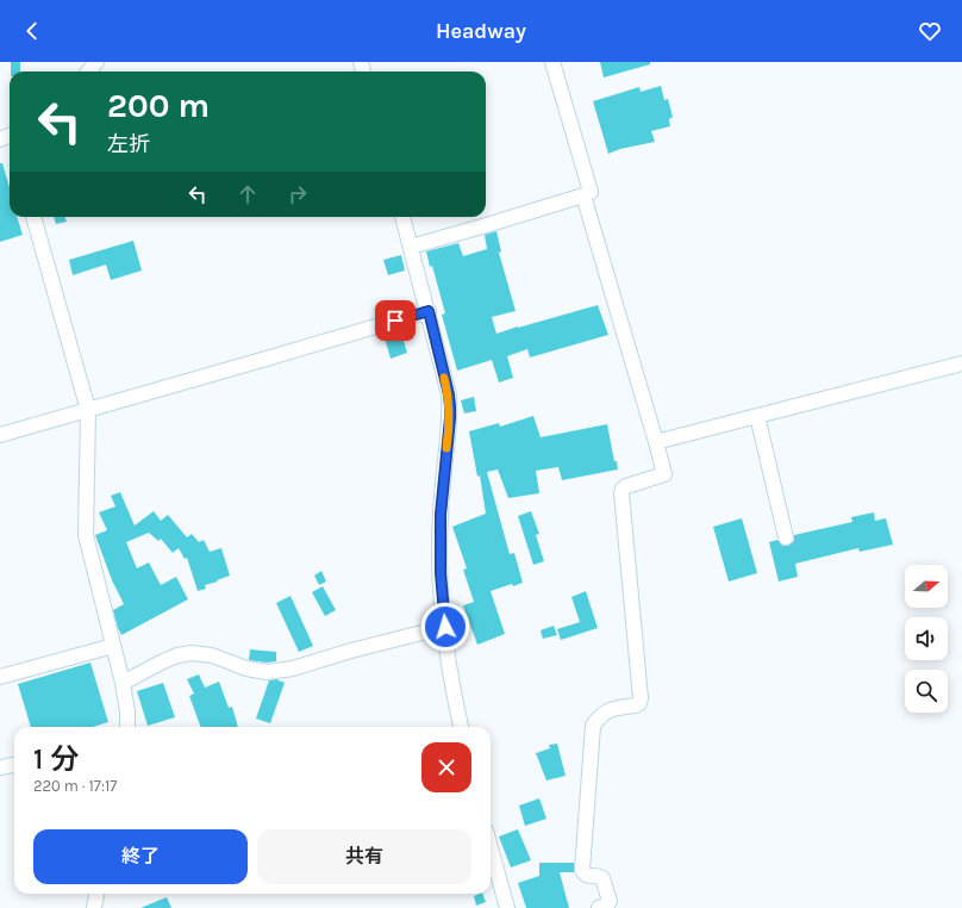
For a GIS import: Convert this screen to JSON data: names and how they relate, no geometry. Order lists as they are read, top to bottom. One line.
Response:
{"north":"right","page":{"header":"Headway","turn":["200 m","左折"],"heading":["1 分","220 m · 17:17"],"buttons":["終了","共有"]}}
